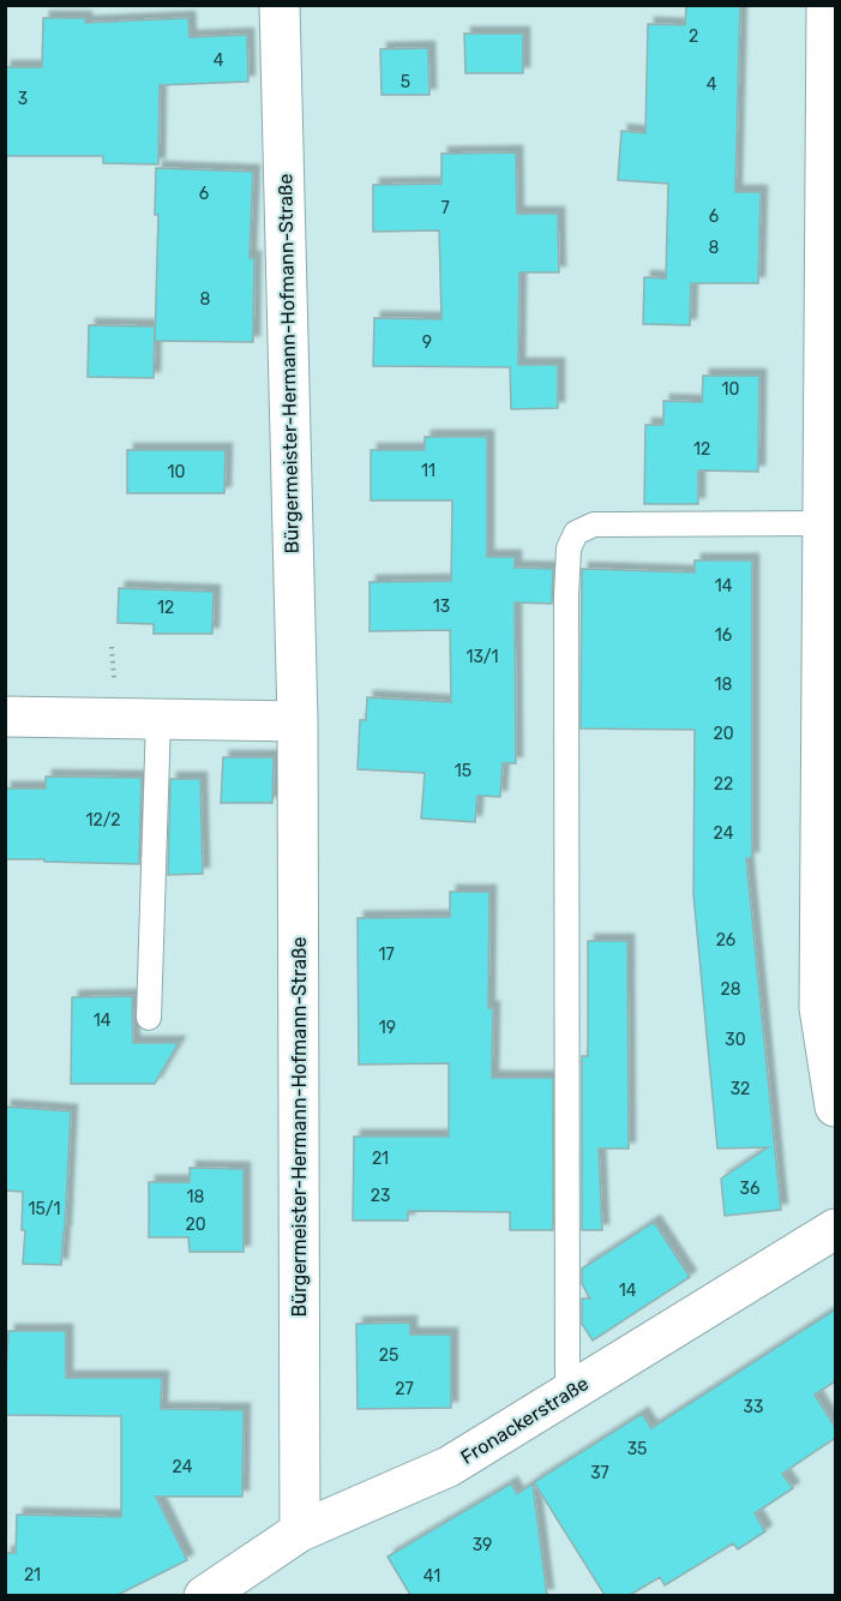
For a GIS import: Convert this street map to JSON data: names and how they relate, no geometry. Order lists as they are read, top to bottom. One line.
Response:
{"streets":{"street":["Bürgermeister-Hermann-Hofmann-Straße","Fronackerstraße"]},"crossings":[["Bürgermeister-Hermann-Hofmann-Straße","Fronackerstraße"]],"house_numbers":["2","4","5","4","3","6","7","6","8","8","9","10","12","11","10","14","13","12","16","13/1","18","20","15","22","12/2","24","26","17","28","14","19","30","32","21","36","23","18","15/1","20","14","25","27","33","35","24","37","39","21","41"]}
